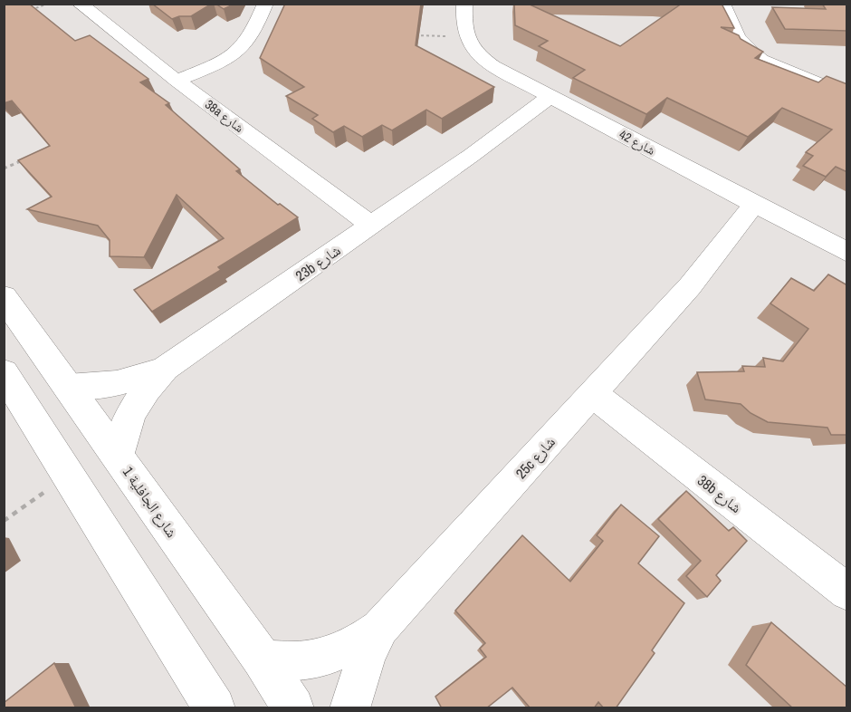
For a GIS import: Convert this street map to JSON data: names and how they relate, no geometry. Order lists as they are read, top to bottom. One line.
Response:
{"streets":{"street":["38a شارع","شارع 42","23b شارع","25c شارع","38b شارع","شارع الجافلية 1"]},"crossings":[["38a شارع","23b شارع"],["شارع 42","23b شارع"],["شارع 42","25c شارع"],["23b شارع","شارع الجافلية 1"],["25c شارع","38b شارع"],["25c شارع","شارع الجافلية 1"]]}
